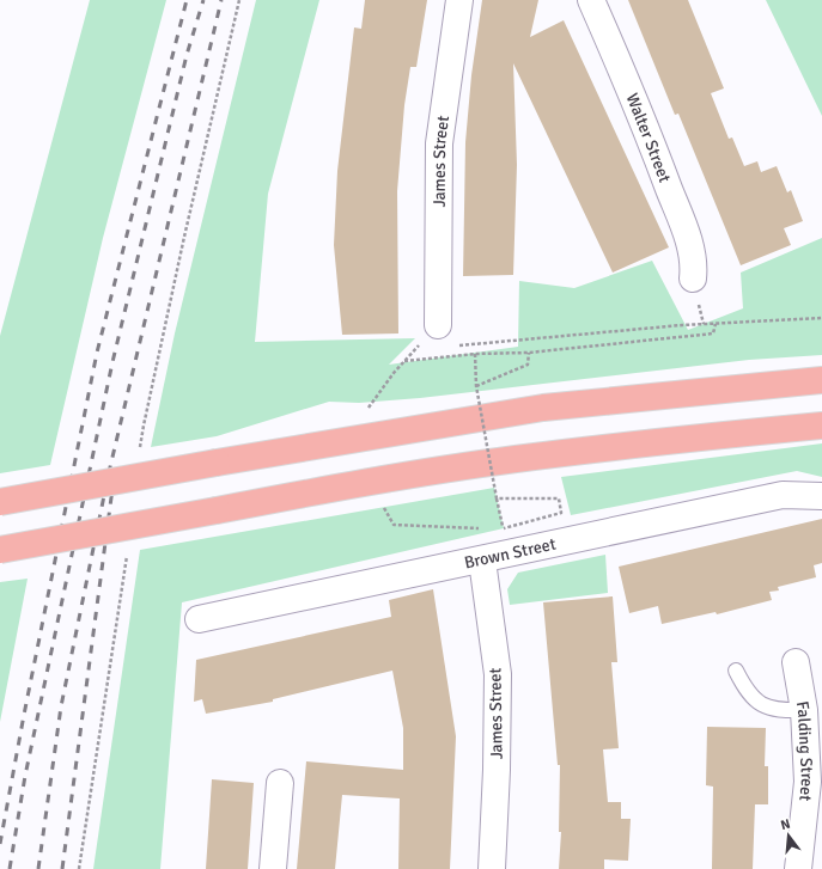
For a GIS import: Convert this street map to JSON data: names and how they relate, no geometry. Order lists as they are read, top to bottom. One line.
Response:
{"streets":{"street":["Walter Street","James Street","Brown Street","Falding Street"]},"crossings":[["James Street","Brown Street"]],"north":"top"}
